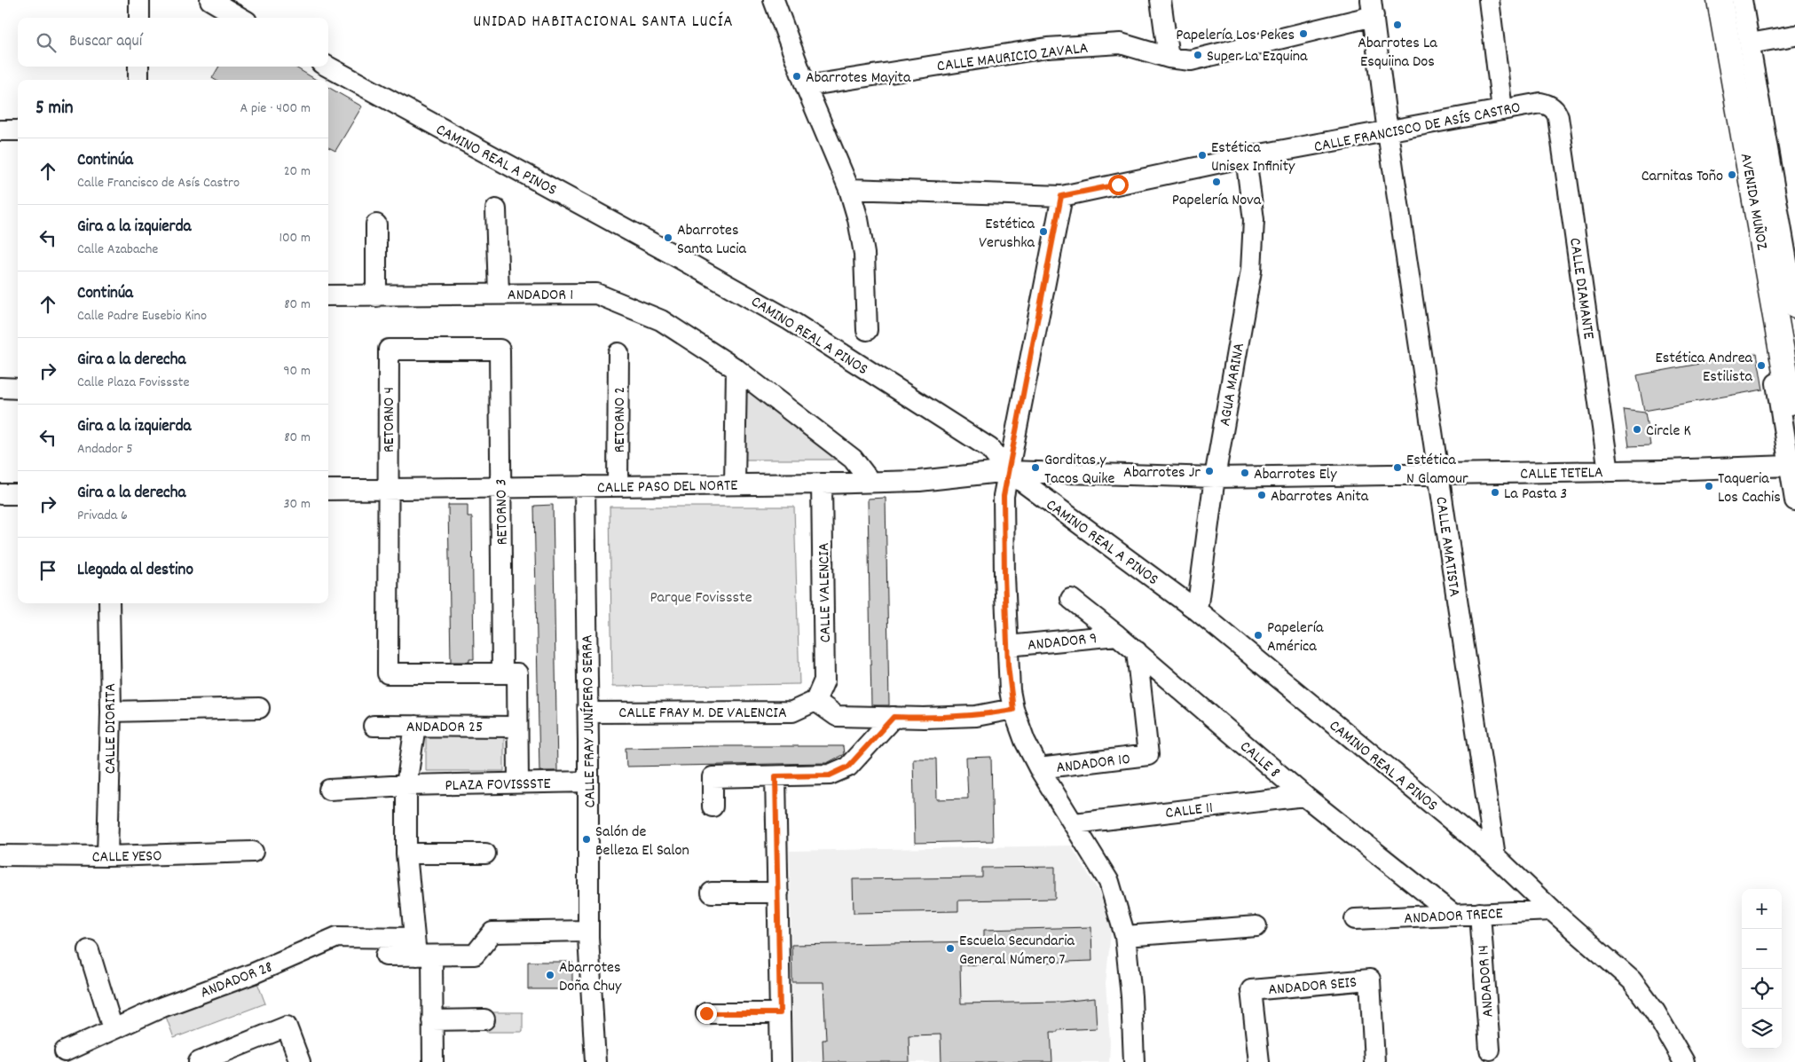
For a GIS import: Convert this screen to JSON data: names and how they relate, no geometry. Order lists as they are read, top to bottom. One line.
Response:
{"streets":{"main road":["AVENIDA MUÑOZ"],"street":["CALLE MAURICIO ZAVALA","CALLE FRANCISCO DE ASÍS CASTRO","CAMINO REAL A PINOS","CALLE DIAMANTE","ANDADOR 1","AGUA MARINA","RETORNO 4","RETORNO 2","CALLE TETELA","CALLE PASO DEL NORTE","RETORNO 3","CALLE AMATISTA","CALLE VALENCIA","ANDADOR 9","CALLE FRAY M. DE VALENCIA","CALLE FRAY JUNÍPERO SERRA","ANDADOR 25","CALLE DIORITA","CALLE 8","ANDADOR 10","PLAZA FOVISSSTE","CALLE 11","CALLE YESO","ANDADOR TRECE","ANDADOR 28","ANDADOR 14","ANDADOR SEIS"]},"crossings":[["CALLE MAURICIO ZAVALA","CALLE AMATISTA"],["CALLE FRANCISCO DE ASÍS CASTRO","CALLE DIAMANTE"],["CALLE FRANCISCO DE ASÍS CASTRO","AGUA MARINA"],["CALLE FRANCISCO DE ASÍS CASTRO","CALLE AMATISTA"],["CAMINO REAL A PINOS","AGUA MARINA"],["CAMINO REAL A PINOS","CALLE TETELA"],["CAMINO REAL A PINOS","CALLE PASO DEL NORTE"],["CAMINO REAL A PINOS","CALLE AMATISTA"],["CAMINO REAL A PINOS","ANDADOR TRECE"],["CALLE DIAMANTE","CALLE TETELA"],["ANDADOR 1","CALLE PASO DEL NORTE"],["AGUA MARINA","CALLE TETELA"],["RETORNO 4","CALLE PASO DEL NORTE"],["RETORNO 4","RETORNO 3"],["RETORNO 2","CALLE PASO DEL NORTE"],["CALLE TETELA","CALLE PASO DEL NORTE"],["CALLE TETELA","CALLE AMATISTA"],["CALLE PASO DEL NORTE","RETORNO 3"],["CALLE PASO DEL NORTE","CALLE VALENCIA"],["CALLE PASO DEL NORTE","CALLE FRAY JUNÍPERO SERRA"],["CALLE VALENCIA","CALLE FRAY M. DE VALENCIA"],["ANDADOR 9","CALLE 8"],["CALLE FRAY M. DE VALENCIA","CALLE FRAY JUNÍPERO SERRA"],["CALLE FRAY JUNÍPERO SERRA","PLAZA FOVISSSTE"],["CALLE FRAY JUNÍPERO SERRA","ANDADOR 28"],["CALLE DIORITA","CALLE YESO"],["CALLE 8","ANDADOR 10"],["CALLE 8","CALLE 11"],["CALLE 8","ANDADOR TRECE"],["ANDADOR TRECE","ANDADOR 14"]],"districts":["UNIDAD HABITACIONAL SANTA LUCÍA"],"parks":["Parque Fovissste"],"places":["Abarrotes La Esquiina Dos","Papelería Los Pekes","Super La Ezquina","Abarrotes Mayita","Estética Unisex Infinity","Carnitas Toño","Papelería Nova","Estética Verushka","Abarrotes Santa Lucia","Estética Andrea Estilista","Circle K","Gorditas y Tacos Quike","Estética N Glamour","Abarrotes Jr","Abarrotes Ely","Taqueria Los Cachis","La Pasta 3","Abarrotes Anita","Papelería América","Salón de Belleza El Salon","Escuela Secundaria General Número 7","Abarrotes Doña Chuy"],"page":{"search":"Buscar aquí","heading":["5 min","A pie · 400 m"],"list":[["Continúa","Calle Francisco de Asís Castro","20 m"],["Gira a la izquierda","Calle Azabache","100 m"],["Continúa","Calle Padre Eusebio Kino","80 m"],["Gira a la derecha","Calle Plaza Fovissste","90 m"],["Gira a la izquierda","Andador 5","80 m"],["Gira a la derecha","Privada 6","30 m"],"Llegada al destino"],"map_buttons":["+","−"]}}
